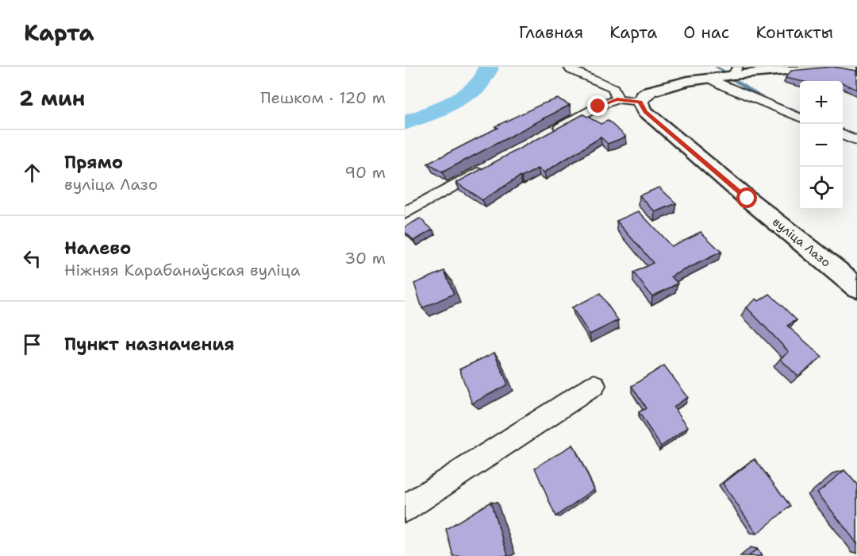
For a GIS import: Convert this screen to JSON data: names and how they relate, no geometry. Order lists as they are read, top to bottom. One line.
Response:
{"streets":{"main road":["вуліца Лазо"]},"page":{"header":"Карта","nav":["Главная","Карта","О нас","Контакты"],"heading":["2 мин","Пешком · 120 m"],"map_buttons":["+","−"],"list":[["Прямо","вуліца Лазо","90 m"],["Налево","Ніжняя Карабанаўская вуліца","30 m"],"Пункт назначения"]}}
